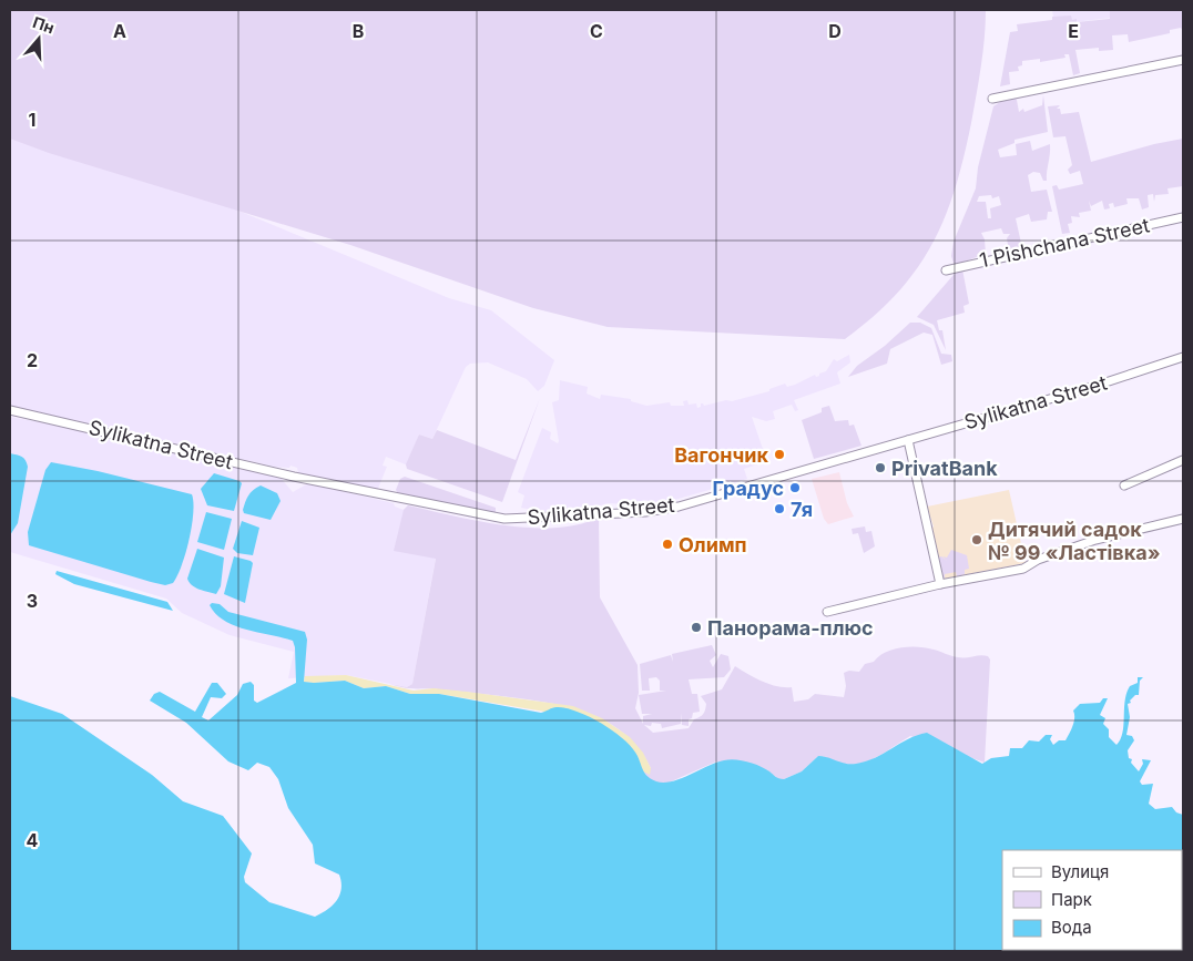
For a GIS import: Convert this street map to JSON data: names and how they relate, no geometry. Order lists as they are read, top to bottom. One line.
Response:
{"streets":{"street":["1 Pishchana Street","Sylikatna Street"]},"places":["Вагончик","PrivatBank","Градус","7я","Дитячий садок № 99 «Ластівка»","Олимп","Панорама-плюс"],"legend":["Вулиця","Парк","Вода"],"north":"top","grid":{"columns":["A","B","C","D","E"],"rows":["1","2","3","4"]}}
